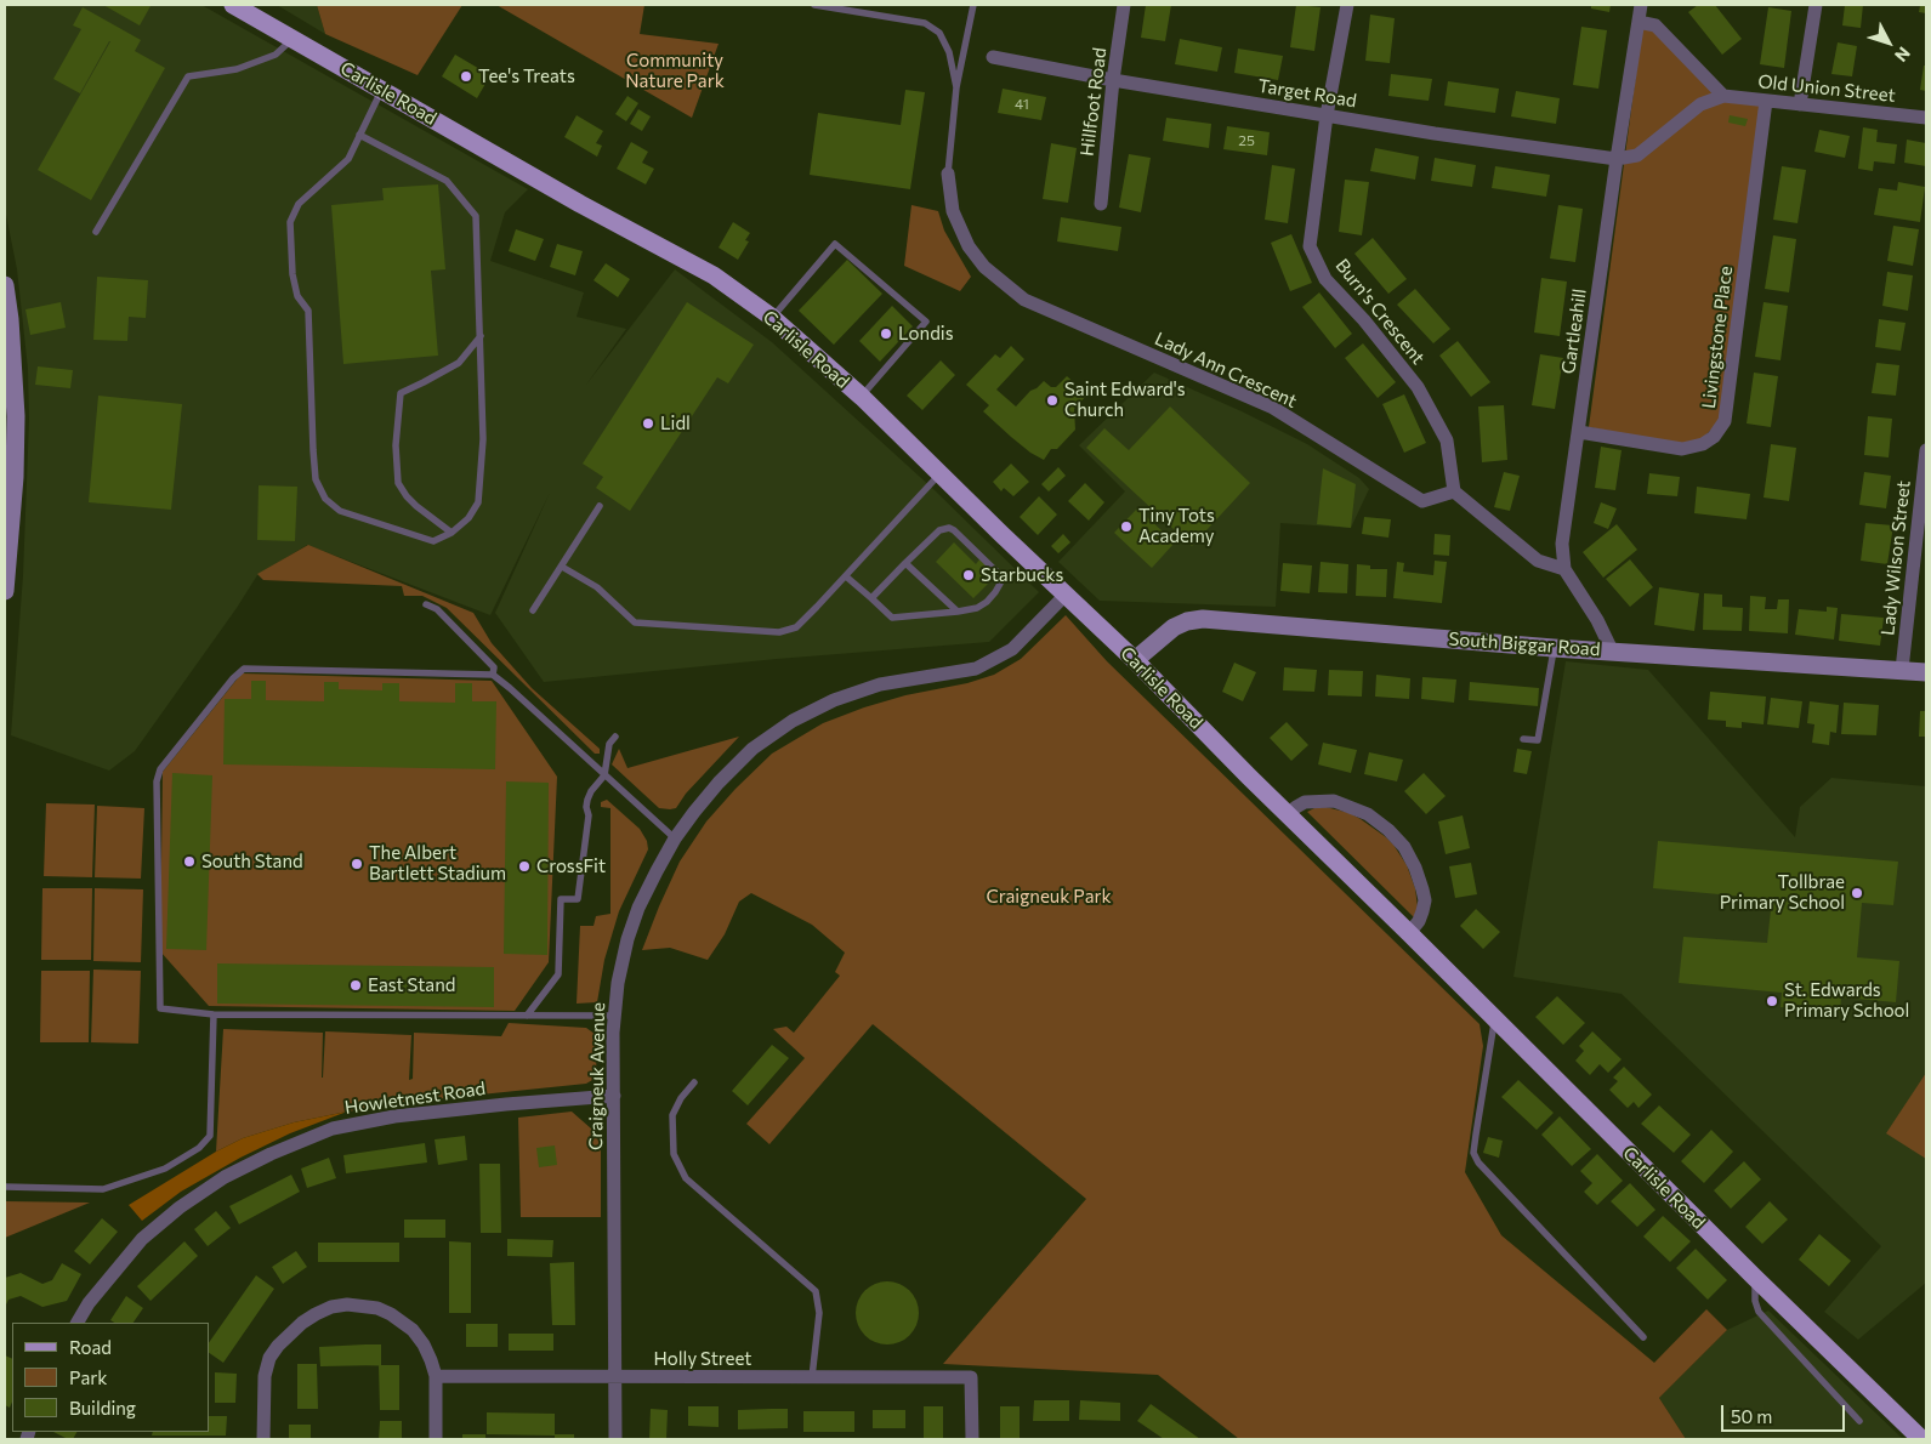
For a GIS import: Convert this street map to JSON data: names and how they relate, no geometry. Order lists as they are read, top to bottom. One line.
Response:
{"streets":{"main road":["Carlisle Road"],"street":["Old Union Street","Target Road","Hillfoot Road","Burn's Crescent","Gartleahill","Livingstone Place","Lady Ann Crescent","Lady Wilson Street","South Biggar Road","Craigneuk Avenue","Howletnest Road","Holly Street"]},"crossings":[["Old Union Street","Livingstone Place"],["Carlisle Road","South Biggar Road"],["Carlisle Road","Craigneuk Avenue"],["Target Road","Hillfoot Road"],["Target Road","Burn's Crescent"],["Target Road","Gartleahill"],["Burn's Crescent","Lady Ann Crescent"],["Gartleahill","Livingstone Place"],["Gartleahill","South Biggar Road"],["Lady Wilson Street","South Biggar Road"],["Craigneuk Avenue","Howletnest Road"],["Craigneuk Avenue","Holly Street"]],"parks":["Community Nature Park","Craigneuk Park"],"places":["Tee's Treats","Londis","Saint Edward's Church","Lidl","Tiny Tots Academy","Starbucks","South Stand","The Albert Bartlett Stadium","CrossFit","Tollbrae Primary School","East Stand","St. Edwards Primary School"],"house_numbers":["41","25"],"legend":["Road","Park","Building"],"scale_bar":"50 m","north":"bottom right"}
